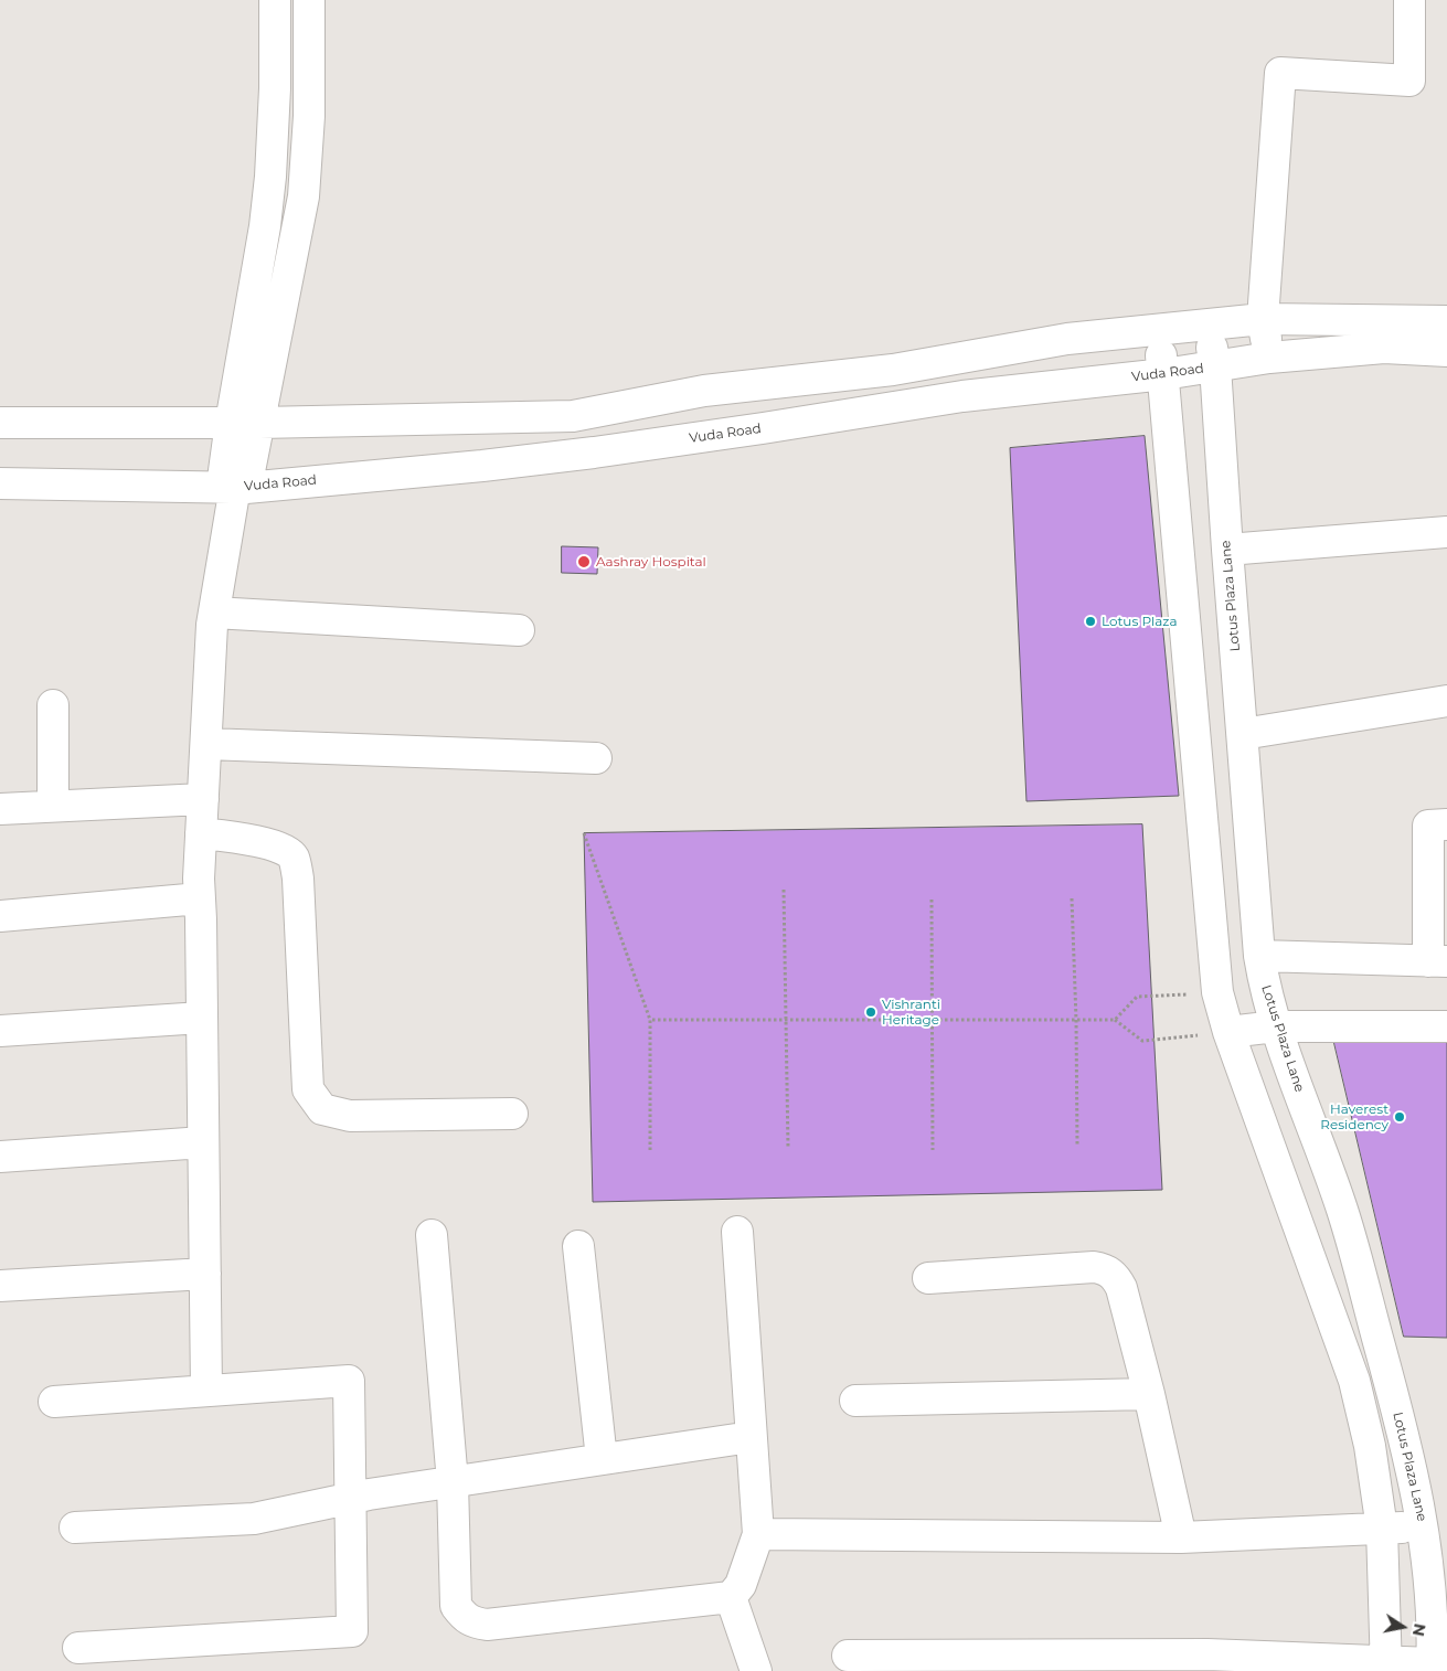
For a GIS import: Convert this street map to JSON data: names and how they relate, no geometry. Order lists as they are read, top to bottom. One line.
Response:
{"streets":{"street":["Vuda Road","Lotus Plaza Lane"]},"crossings":[["Vuda Road","Lotus Plaza Lane"]],"places":["Aashray Hospital","Lotus Plaza","Vishranti Heritage","Haverest Residency"],"north":"right"}
